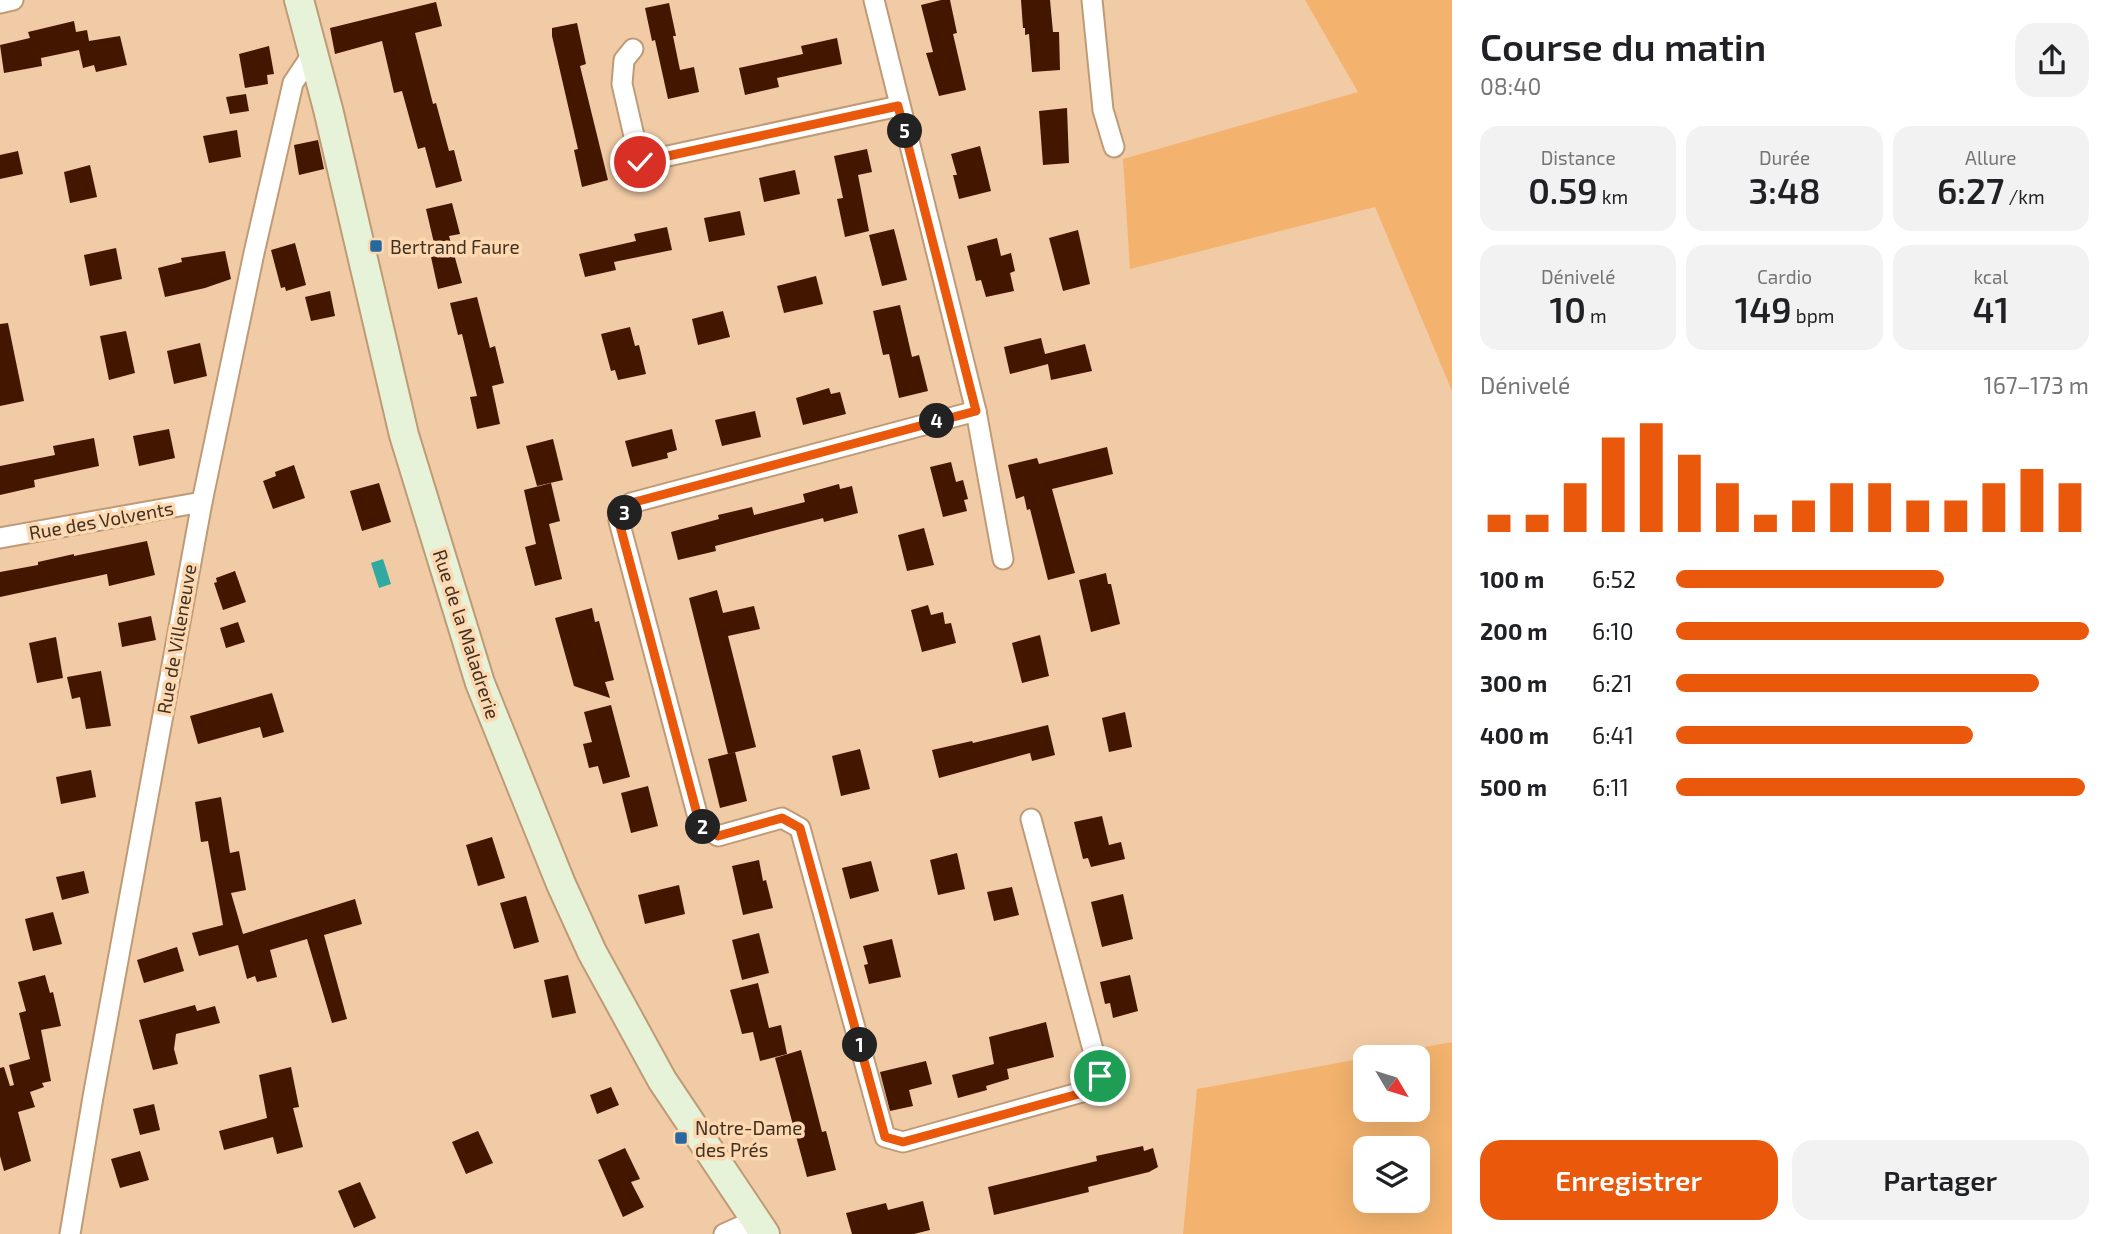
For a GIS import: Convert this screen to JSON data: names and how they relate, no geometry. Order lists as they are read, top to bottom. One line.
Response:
{"streets":{"main road":["Rue de la Maladrerie"],"street":["Rue des Volvents","Rue de Villeneuve"]},"crossings":[["Rue des Volvents","Rue de Villeneuve"],["Rue de la Maladrerie","Rue de Villeneuve"]],"places":{"transit":["Bertrand Faure","Notre-Dame des Prés"]},"north":"bottom right","page":{"heading":["Course du matin","08:40"],"pins":["5","4","3","2","1"],"stats":[["Distance","0.59 km"],["Durée","3:48"],["Allure","6:27 /km"],["Dénivelé","10 m"],["Cardio","149 bpm"],["kcal","41"]],"chart":["Dénivelé","167–173 m"],"list":[{"name":"100 m","note":"6:52"},{"name":"200 m","note":"6:10"},{"name":"300 m","note":"6:21"},{"name":"400 m","note":"6:41"},{"name":"500 m","note":"6:11"}],"buttons":["Enregistrer","Partager"]}}
